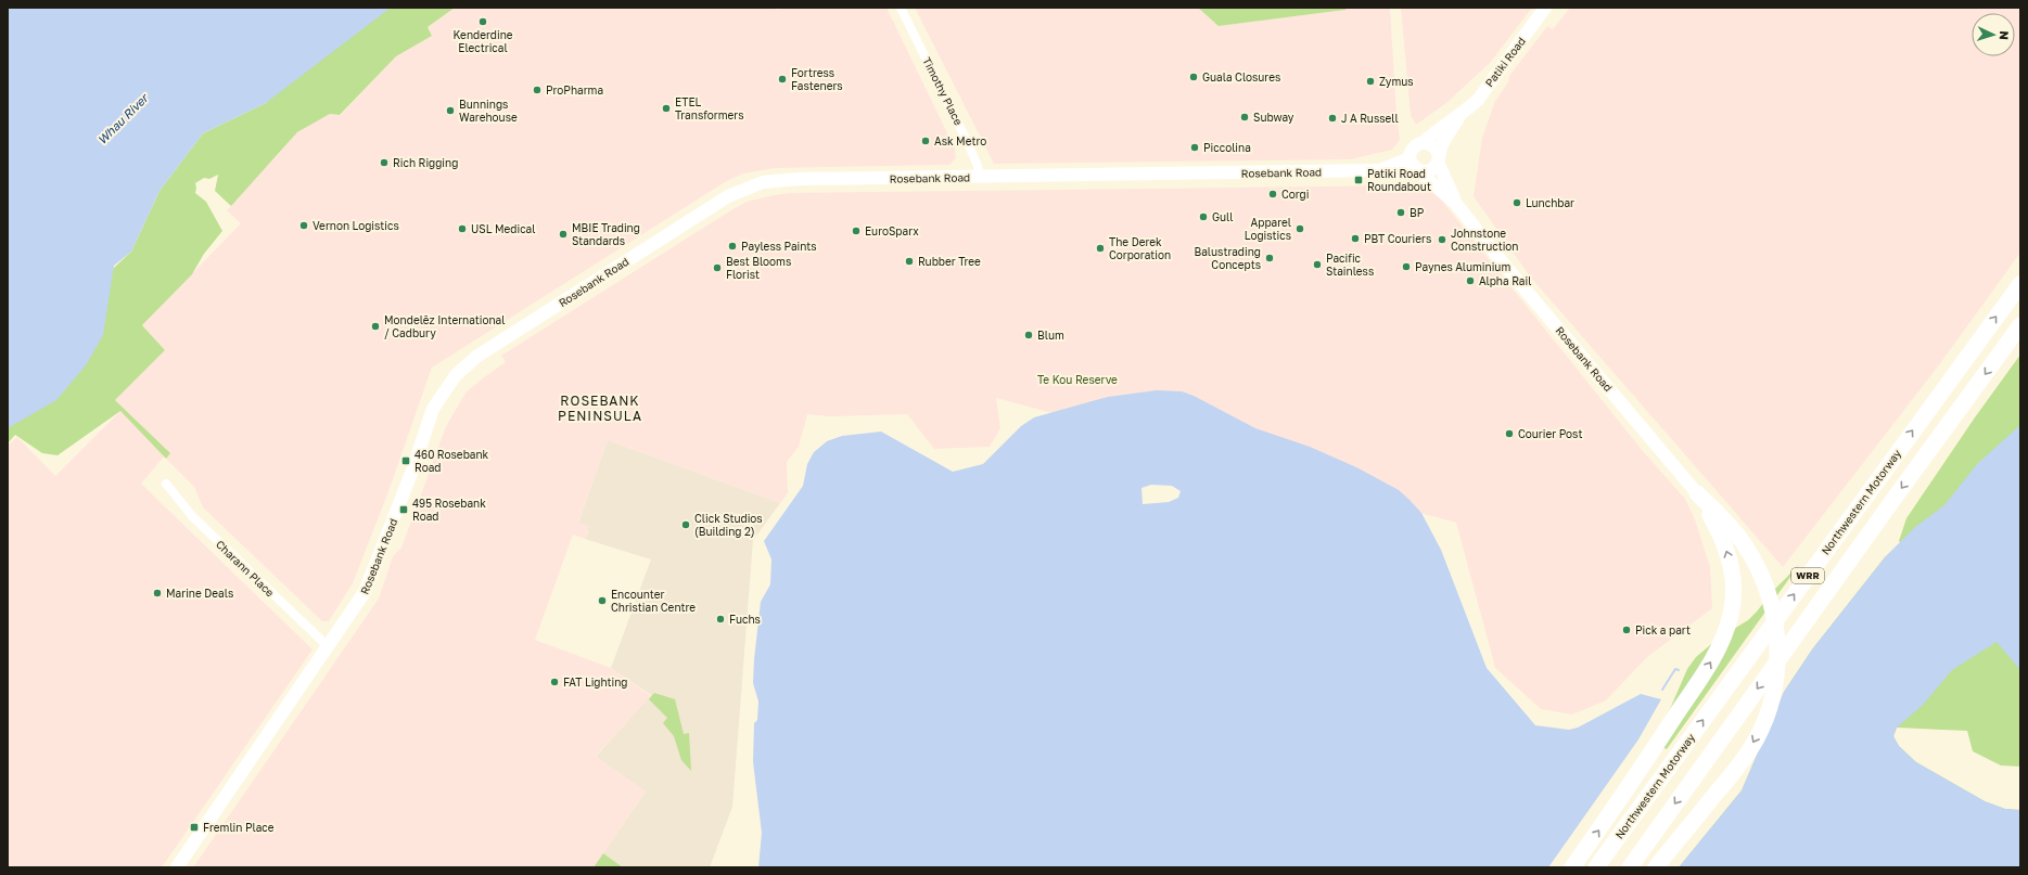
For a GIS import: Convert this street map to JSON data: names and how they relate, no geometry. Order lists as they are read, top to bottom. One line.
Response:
{"streets":{"highway":["Northwestern Motorway","WRR"],"main road":["Patiki Road","Rosebank Road"],"street":["Timothy Place","Charann Place"]},"crossings":[["Patiki Road","Rosebank Road"],["Timothy Place","Rosebank Road"],["Rosebank Road","Charann Place"]],"districts":["ROSEBANK PENINSULA"],"water":["Whau River"],"parks":["Te Kou Reserve"],"places":{"other":["Kenderdine Electrical","Guala Closures","Fortress Fasteners","Zymus","ProPharma","ETEL Transformers","Bunnings Warehouse","Subway","J A Russell","Ask Metro","Piccolina","Rich Rigging","Corgi","Lunchbar","BP","Gull","Vernon Logistics","USL Medical","Apparel Logistics","EuroSparx","MBIE Trading Standards","PBT Couriers","Johnstone Construction","Payless Paints","The Derek Corporation","Balustrading Concepts","Rubber Tree","Pacific Stainless","Paynes Aluminium","Best Blooms Florist","Alpha Rail","Mondelēz International / Cadbury","Blum","Courier Post","Click Studios (Building 2)","Marine Deals","Encounter Christian Centre","Fuchs","Pick a part","FAT Lighting"],"transit":["Patiki Road Roundabout","460 Rosebank Road","495 Rosebank Road","Fremlin Place"]},"north":"right"}
